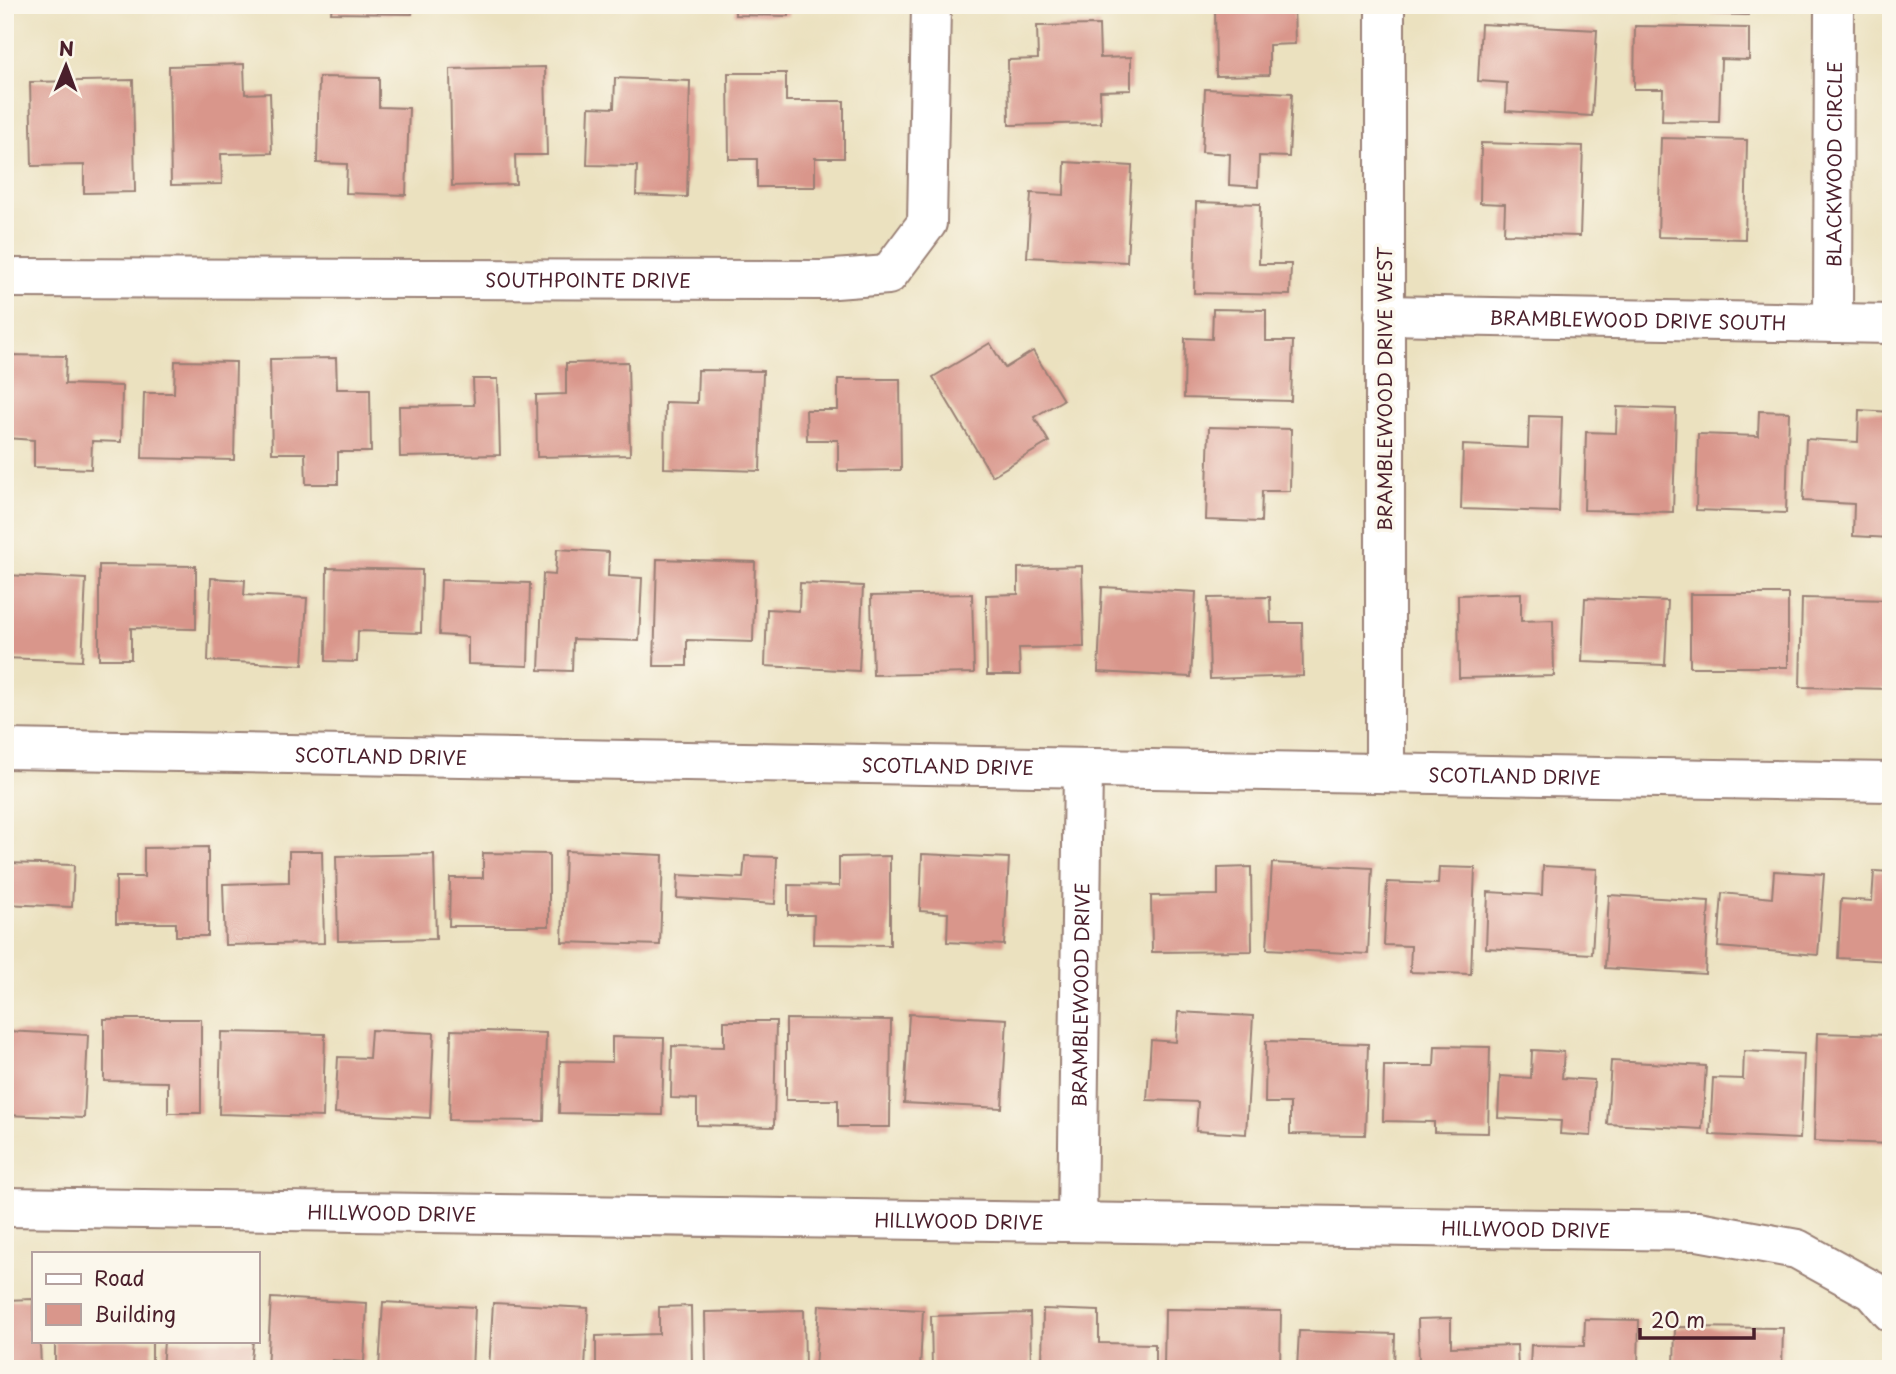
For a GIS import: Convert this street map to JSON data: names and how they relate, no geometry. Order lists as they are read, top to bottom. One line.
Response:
{"streets":{"street":["BLACKWOOD CIRCLE","SOUTHPOINTE DRIVE","BRAMBLEWOOD DRIVE SOUTH","BRAMBLEWOOD DRIVE WEST","SCOTLAND DRIVE","BRAMBLEWOOD DRIVE","HILLWOOD DRIVE"]},"crossings":[["BLACKWOOD CIRCLE","BRAMBLEWOOD DRIVE SOUTH"],["BRAMBLEWOOD DRIVE SOUTH","BRAMBLEWOOD DRIVE WEST"],["BRAMBLEWOOD DRIVE WEST","SCOTLAND DRIVE"],["SCOTLAND DRIVE","BRAMBLEWOOD DRIVE"],["BRAMBLEWOOD DRIVE","HILLWOOD DRIVE"]],"legend":["Road","Building"],"scale_bar":"20 m","north":"top"}
